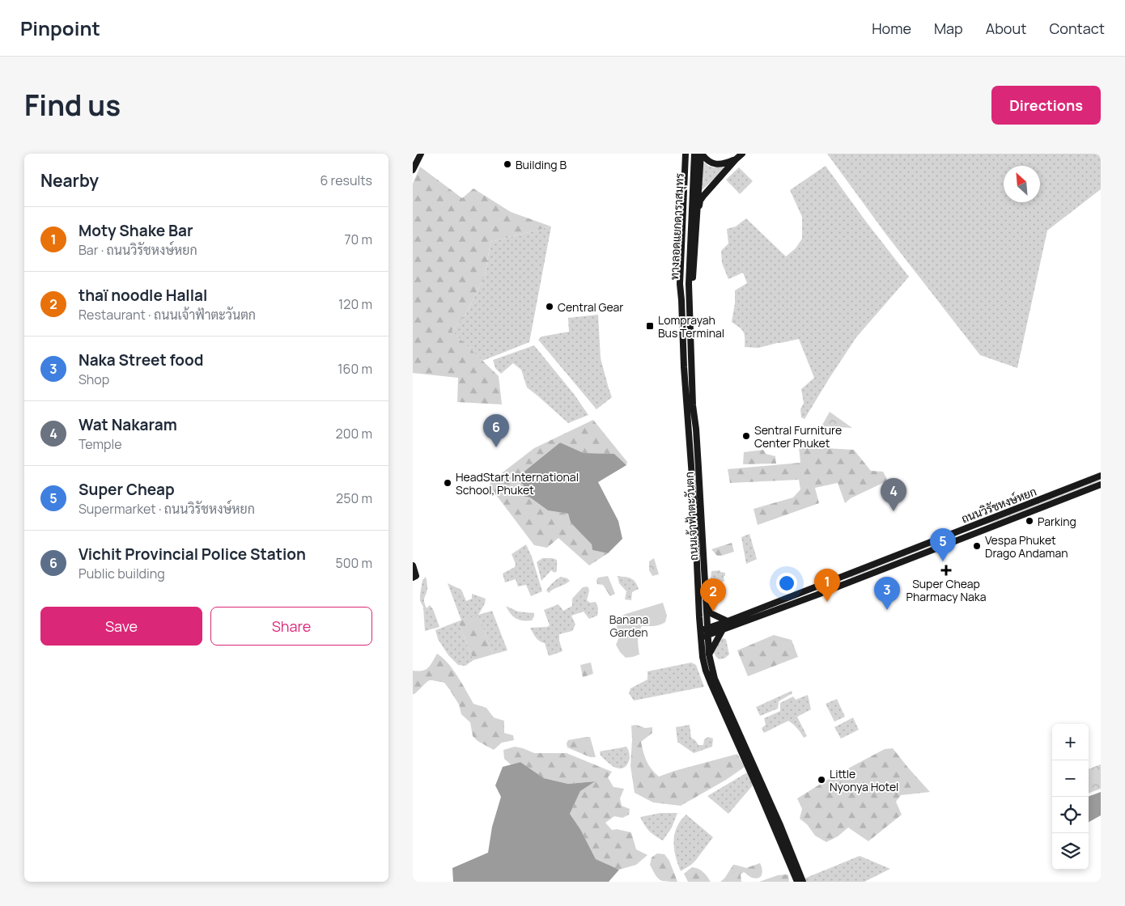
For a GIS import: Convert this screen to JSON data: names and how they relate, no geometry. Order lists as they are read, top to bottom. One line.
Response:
{"streets":{"main road":["ทางลอดแยกดาราสมุทร","ถนนวิรัชหงษ์หยก","ถนนเจ้าฟ้าตะวันตก"]},"crossings":[["ทางลอดแยกดาราสมุทร","ถนนเจ้าฟ้าตะวันตก"],["ถนนวิรัชหงษ์หยก","ถนนเจ้าฟ้าตะวันตก"]],"parks":["Banana Garden"],"places":{"other":["Building B","Central Gear","Sentral Furniture Center Phuket","HeadStart International School, Phuket","Parking","Vespa Phuket Drago Andaman","Little Nyonya Hotel"],"transit":["Lomprayah Bus Terminal"],"health":["Super Cheap Pharmacy Naka"]},"north":"top left","page":{"header":"Pinpoint","nav":["Home","Map","About","Contact"],"title":"Find us","buttons":["Directions",["Save","Share"]],"heading":["Nearby","6 results"],"list":[{"mark":"1","name":"Moty Shake Bar","note":"Bar · ถนนวิรัชหงษ์หยก","value":"70 m"},{"mark":"2","name":"thaï noodle Hallal","note":"Restaurant · ถนนเจ้าฟ้าตะวันตก","value":"120 m"},{"mark":"3","name":"Naka Street food","note":"Shop","value":"160 m"},{"mark":"4","name":"Wat Nakaram","note":"Temple","value":"200 m"},{"mark":"5","name":"Super Cheap","note":"Supermarket · ถนนวิรัชหงษ์หยก","value":"250 m"},{"mark":"6","name":"Vichit Provincial Police Station","note":"Public building","value":"500 m"}],"pins":["6","4","5","1","3","2"],"map_buttons":["+","−"]}}
